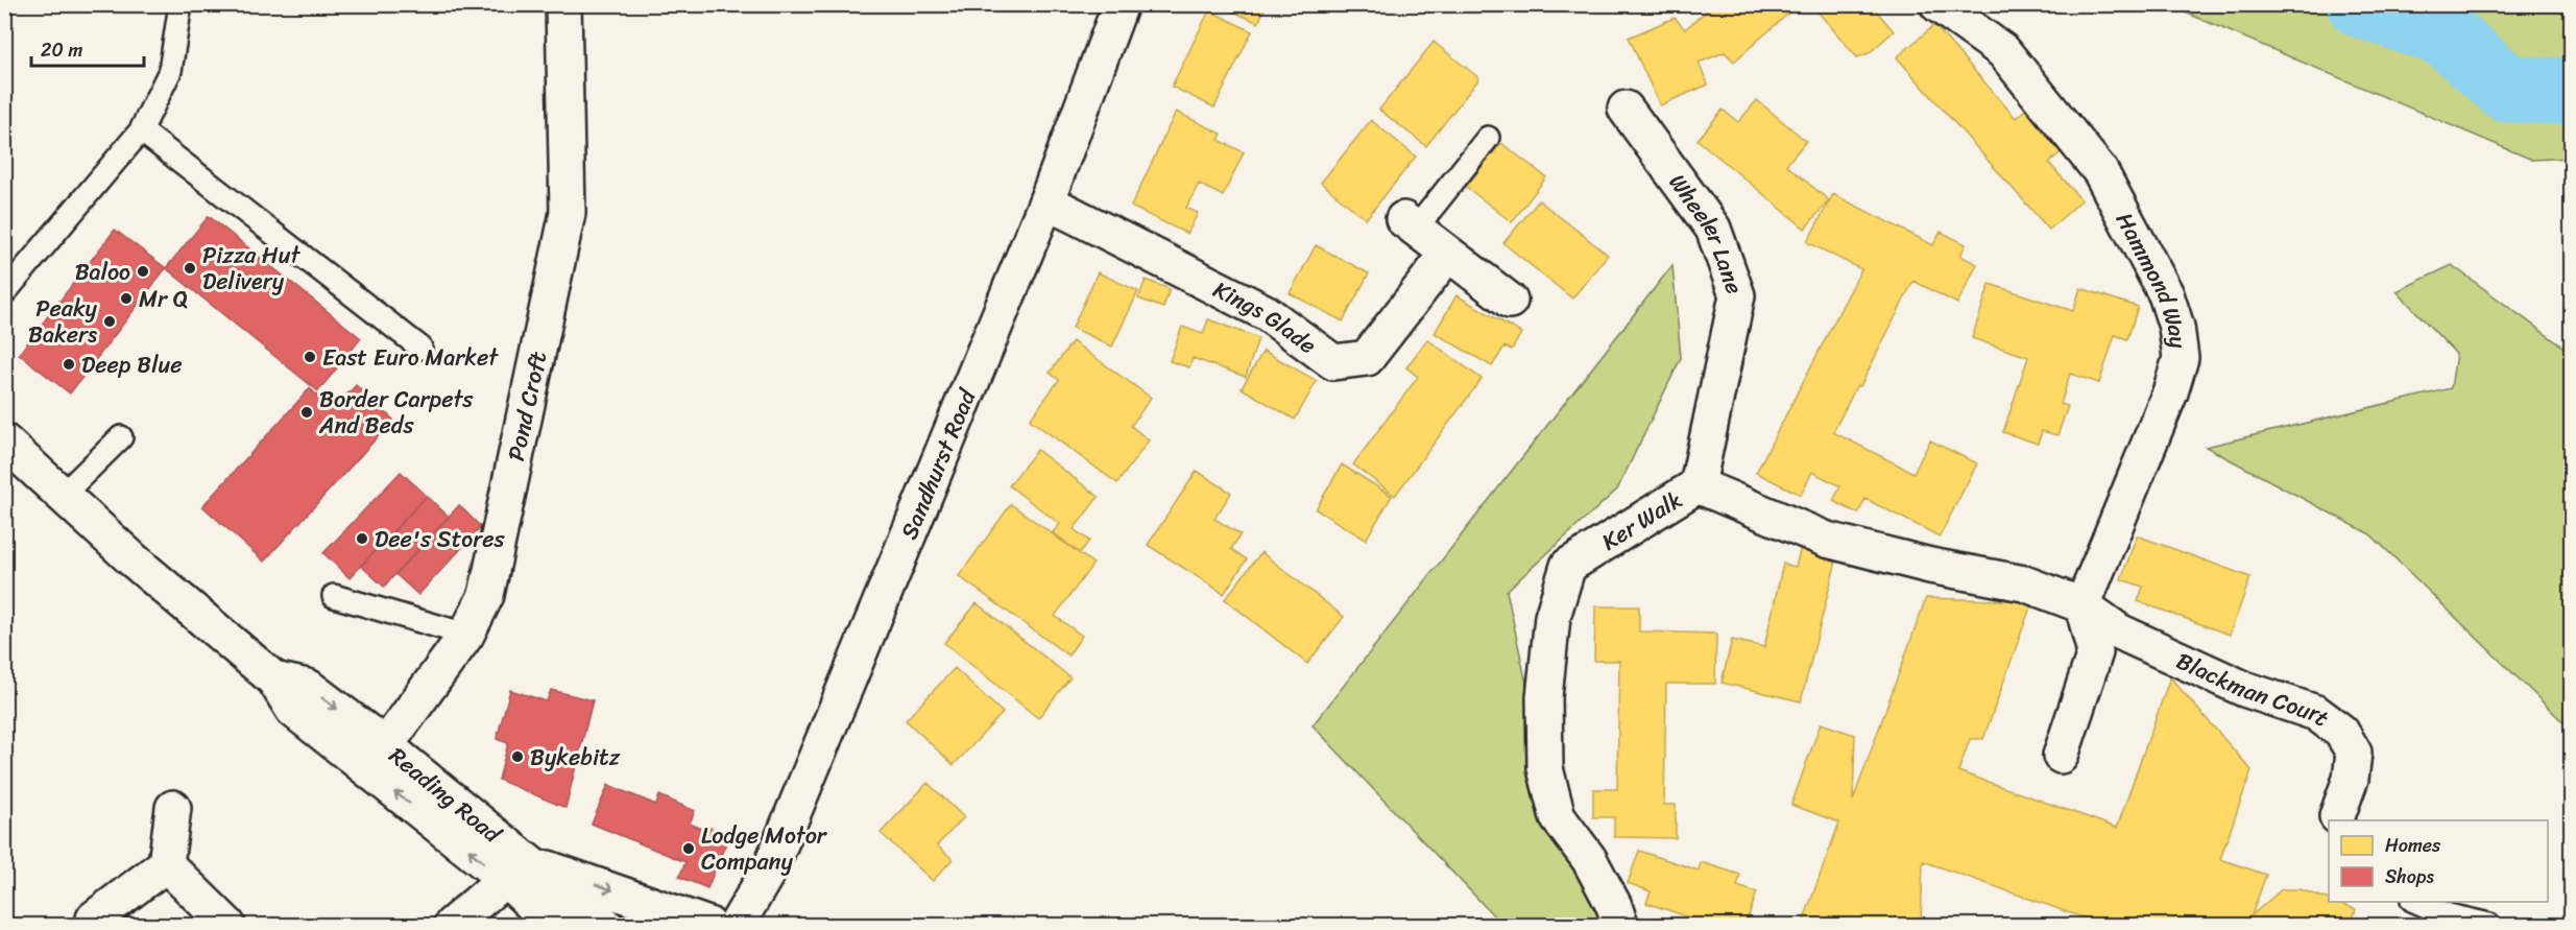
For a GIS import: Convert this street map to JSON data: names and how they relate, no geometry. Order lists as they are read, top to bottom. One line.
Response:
{"streets":{"street":["Wheeler Lane","Hammond Way","Kings Glade","Pond Croft","Sandhurst Road","Ker Walk","Blackman Court","Reading Road"]},"crossings":[["Wheeler Lane","Ker Walk"],["Hammond Way","Ker Walk"],["Hammond Way","Blackman Court"],["Kings Glade","Sandhurst Road"],["Pond Croft","Reading Road"],["Ker Walk","Blackman Court"]],"places":["Pizza Hut Delivery","Baloo","Mr Q","Peaky Bakers","East Euro Market","Deep Blue","Border Carpets And Beds","Dee's Stores","Bykebitz","Lodge Motor Company"],"legend":["Homes","Shops"],"scale_bar":"20 m"}
